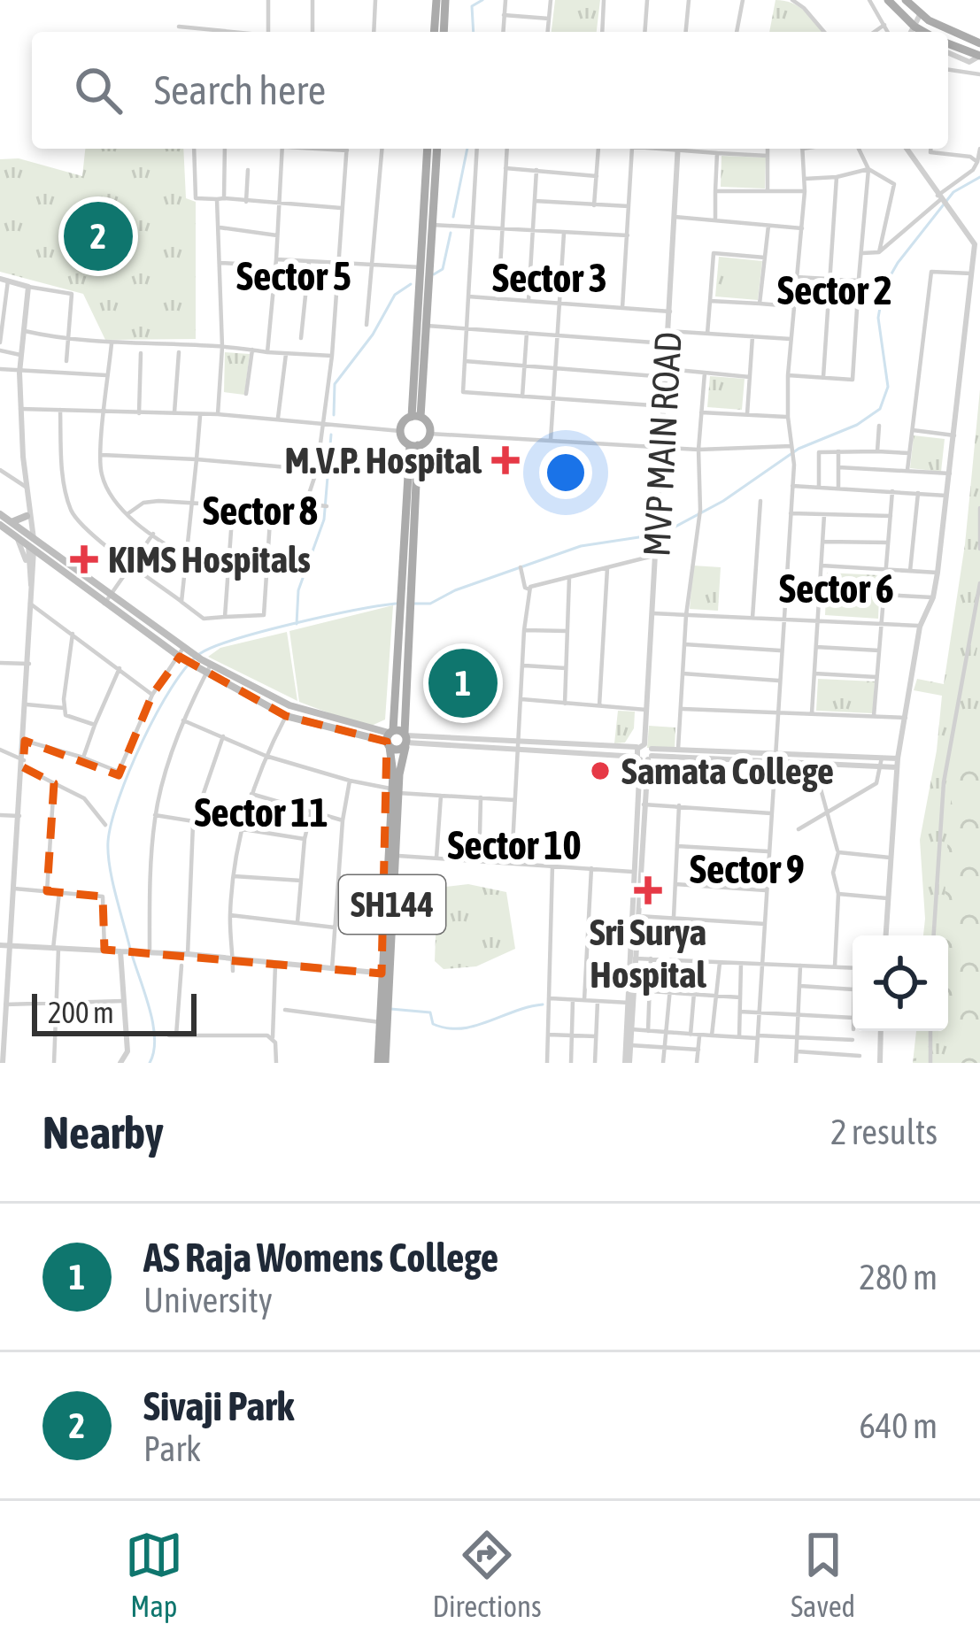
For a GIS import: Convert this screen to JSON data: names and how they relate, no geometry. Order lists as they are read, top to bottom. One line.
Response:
{"streets":{"main road":["SH144"],"street":["MVP MAIN ROAD"]},"districts":["Sector 5","Sector 3","Sector 2","Sector 8","Sector 6","Sector 11","Sector 10","Sector 9"],"places":{"health":["M.V.P. Hospital","KIMS Hospitals","Sri Surya Hospital"],"other":["Samata College"]},"scale_bar":"200 m","page":{"search":"Search here","pins":["2","1"],"scale":"200 m","heading":["Nearby","2 results"],"list":[{"mark":"1","name":"AS Raja Womens College","note":"University","value":"280 m"},{"mark":"2","name":"Sivaji Park","note":"Park","value":"640 m"}],"nav":["Map","Directions","Saved"]}}
